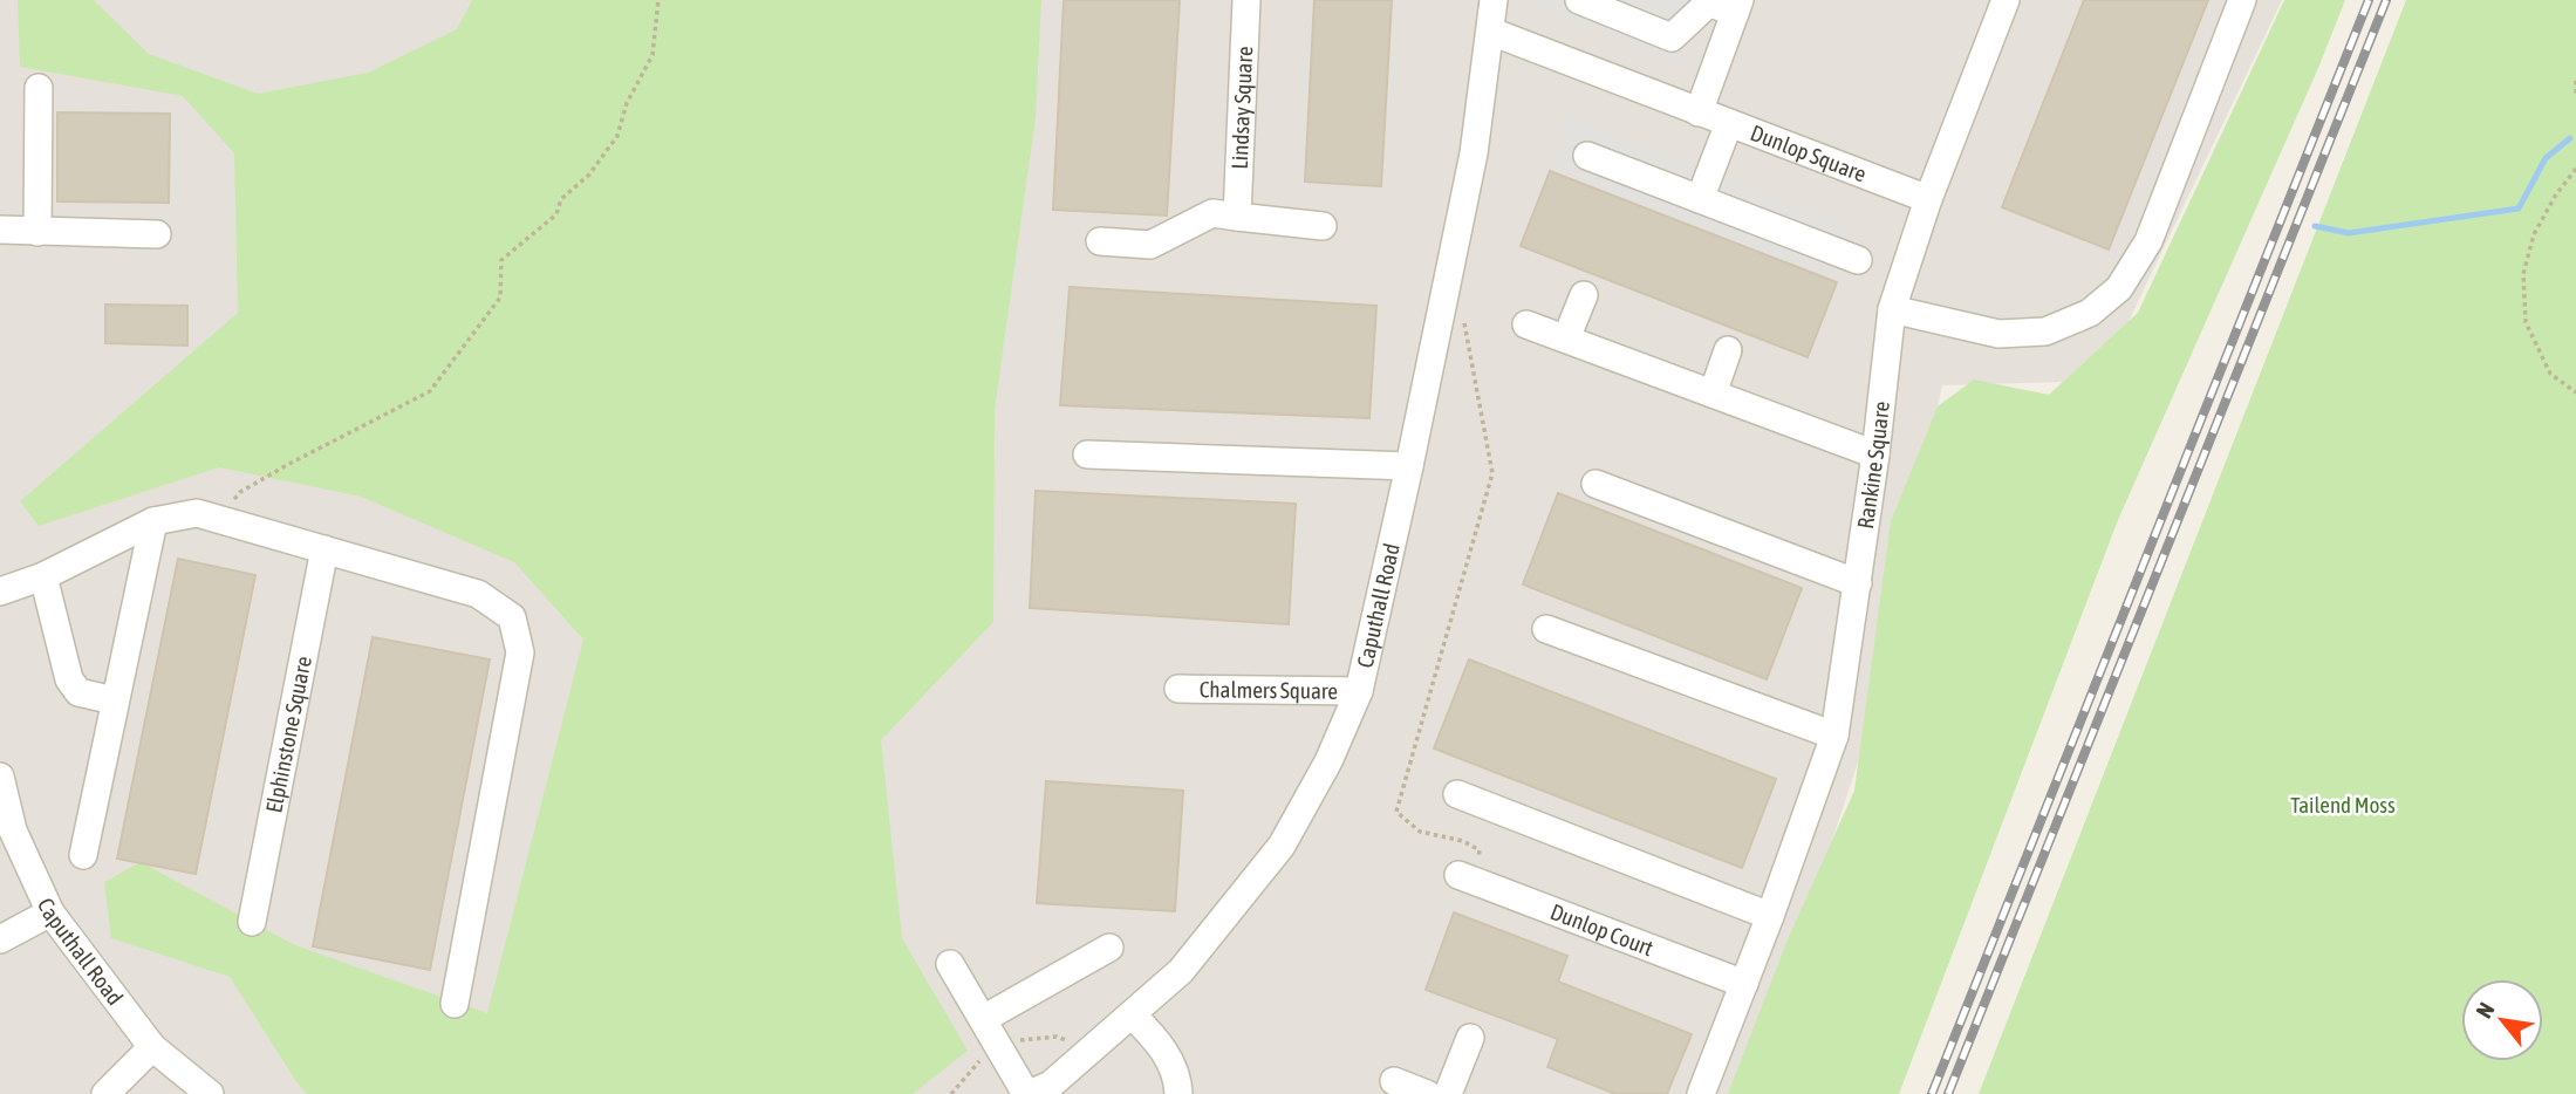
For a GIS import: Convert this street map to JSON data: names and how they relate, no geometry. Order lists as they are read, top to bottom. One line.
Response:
{"streets":{"street":["Lindsay Square","Dunlop Square","Rankine Square","Caputhall Road","Chalmers Square","Elphinstone Square","Dunlop Court"]},"crossings":[["Dunlop Square","Rankine Square"],["Dunlop Square","Caputhall Road"],["Rankine Square","Dunlop Court"],["Caputhall Road","Chalmers Square"]],"parks":["Tailend Moss"],"north":"top left"}
